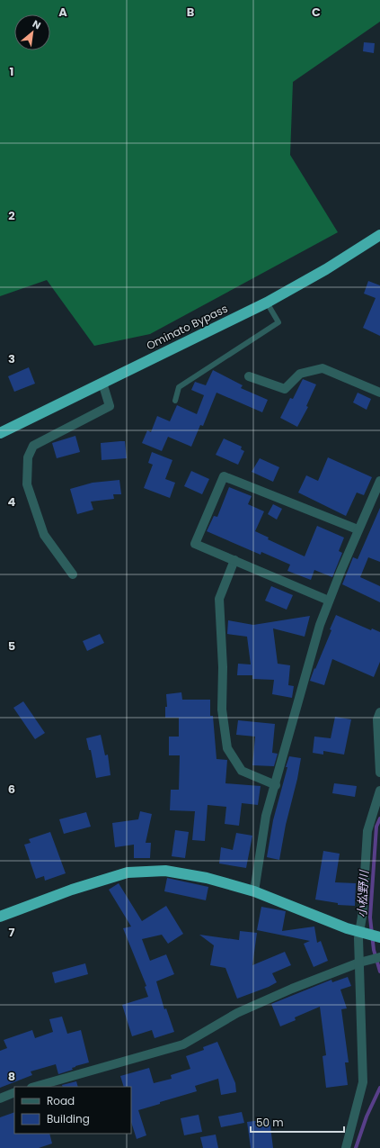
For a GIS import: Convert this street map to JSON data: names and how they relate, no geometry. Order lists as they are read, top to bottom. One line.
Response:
{"streets":{"highway":["Ominato Bypass"]},"water":["小松野川"],"legend":["Road","Building"],"scale_bar":"50 m","north":"top right","grid":{"columns":["A","B","C"],"rows":["1","2","3","4","5","6","7","8"]}}
